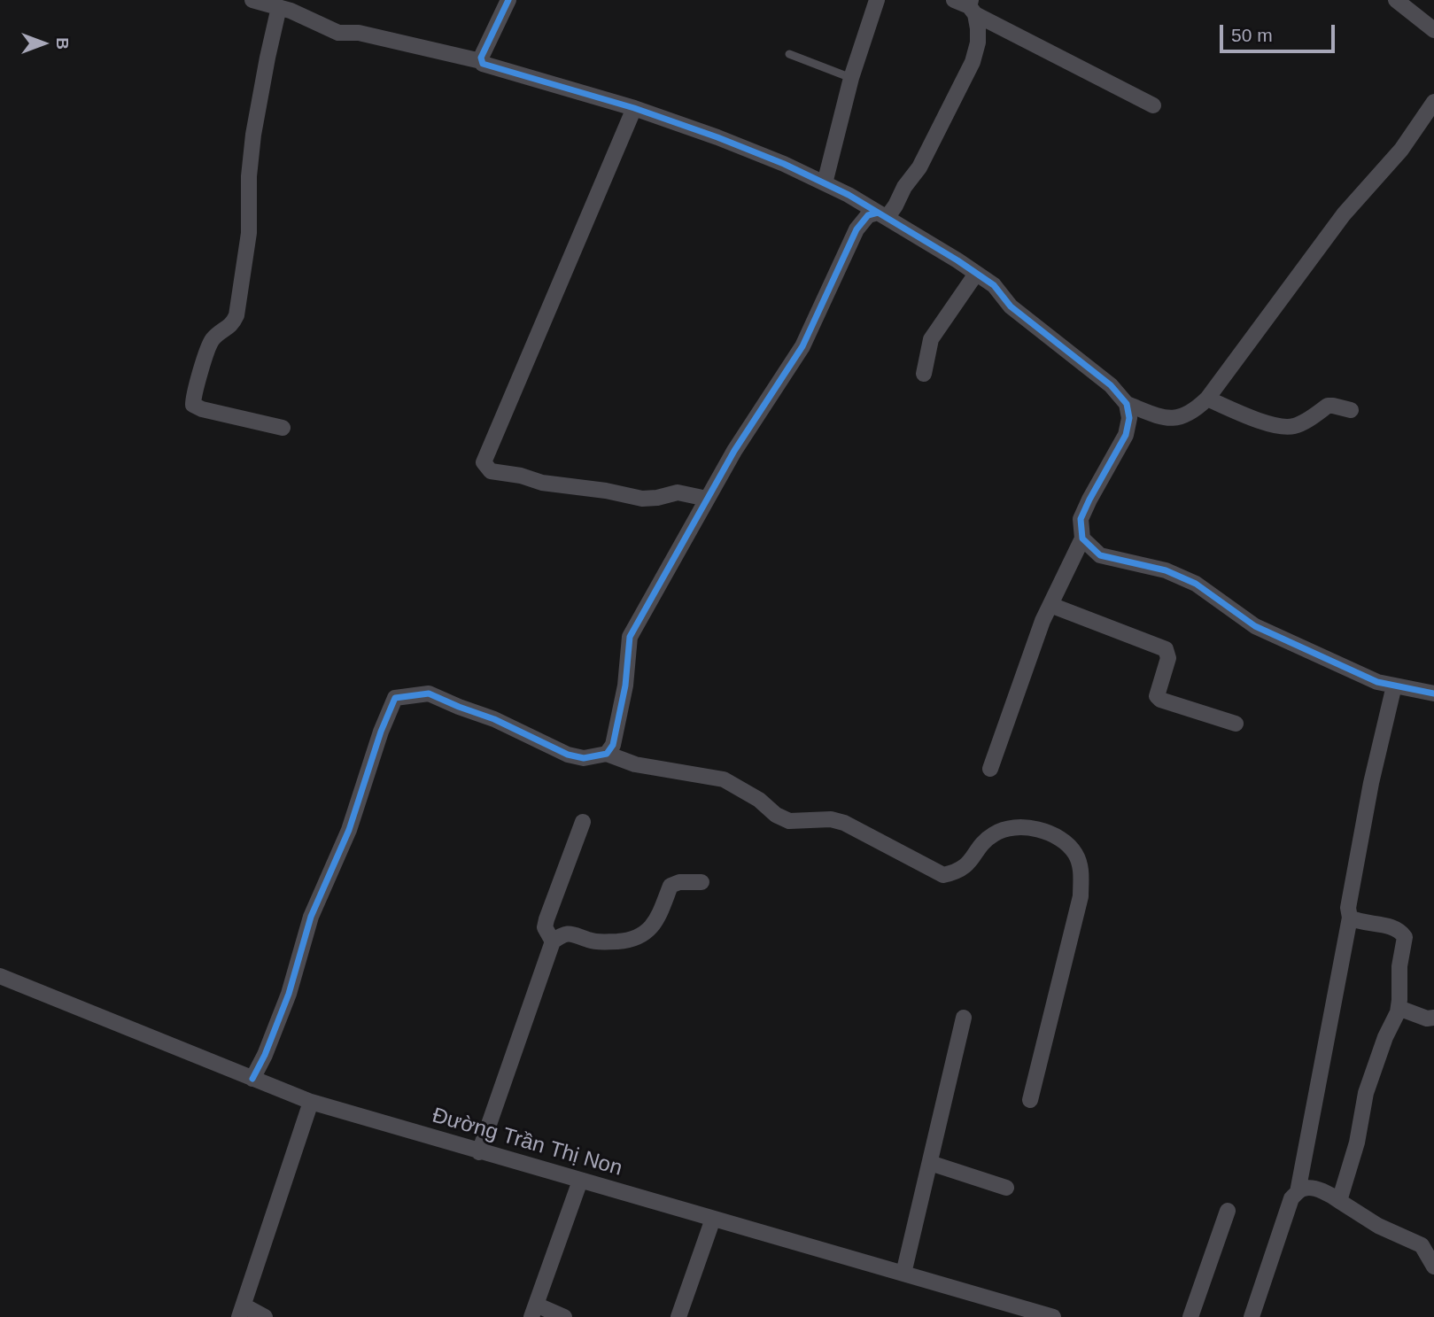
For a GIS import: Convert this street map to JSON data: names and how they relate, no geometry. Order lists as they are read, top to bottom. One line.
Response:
{"streets":{"street":["Đường Trần Thị Non"]},"scale_bar":"50 m","north":"right"}
